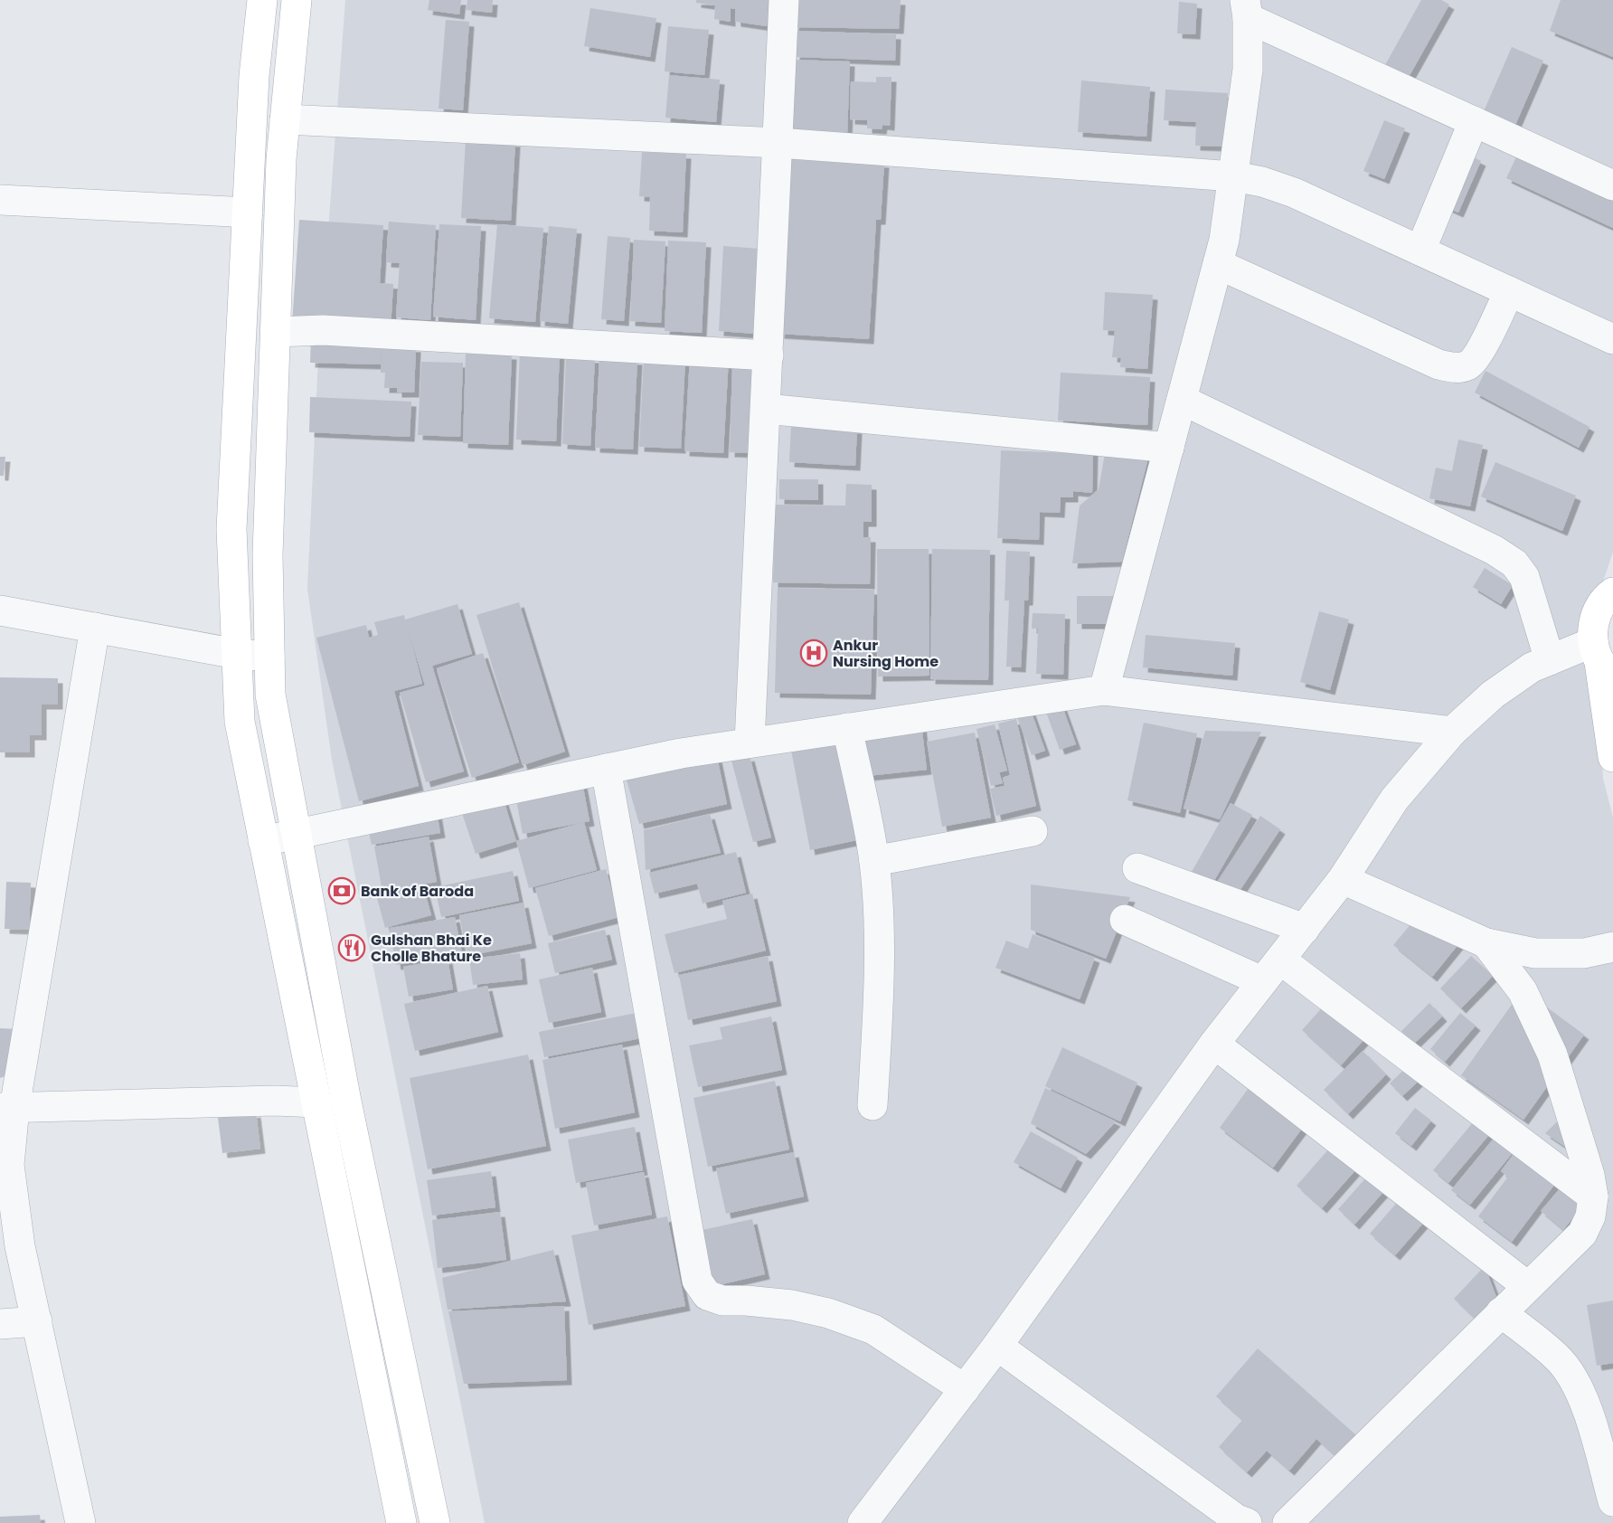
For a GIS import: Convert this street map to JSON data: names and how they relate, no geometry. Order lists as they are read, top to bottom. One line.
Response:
{"places":{"hospital":["Ankur Nursing Home"],"bank":["Bank of Baroda"],"restaurant":["Gulshan Bhai Ke Cholle Bhature"]}}
